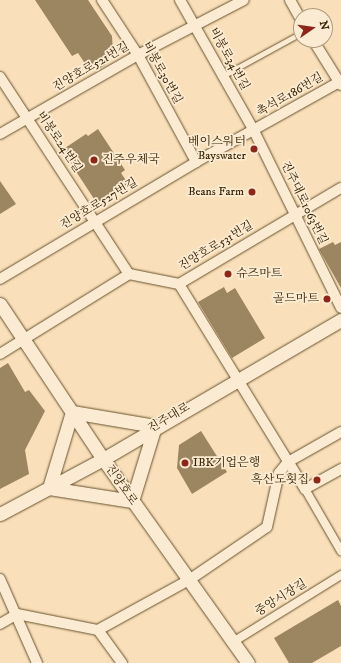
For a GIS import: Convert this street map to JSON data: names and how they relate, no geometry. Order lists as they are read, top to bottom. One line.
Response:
{"streets":{"street":["비봉로34번길","진양호로521번길","비봉로30번길","촉석로186번길","비봉로24번길","진주대로1063번길","진양호로527번길","진양호로531번길","진주대로","진양호로","중앙시장길"]},"crossings":[["비봉로34번길","진양호로521번길"],["비봉로34번길","촉석로186번길"],["비봉로34번길","진주대로1063번길"],["비봉로34번길","진양호로527번길"],["진양호로521번길","비봉로30번길"],["진양호로521번길","비봉로24번길"],["비봉로30번길","진양호로527번길"],["촉석로186번길","진주대로1063번길"],["촉석로186번길","진양호로527번길"],["비봉로24번길","진양호로527번길"],["비봉로24번길","진양호로531번길"],["진주대로1063번길","진양호로527번길"],["진주대로1063번길","진양호로531번길"],["진주대로","진양호로"],["진양호로","중앙시장길"]],"places":["베이스워터 Bayswater","진주우체국","Beans Farm","슈즈마트","골드마트","IBK기업은행","흑산도횟집"],"north":"right"}
